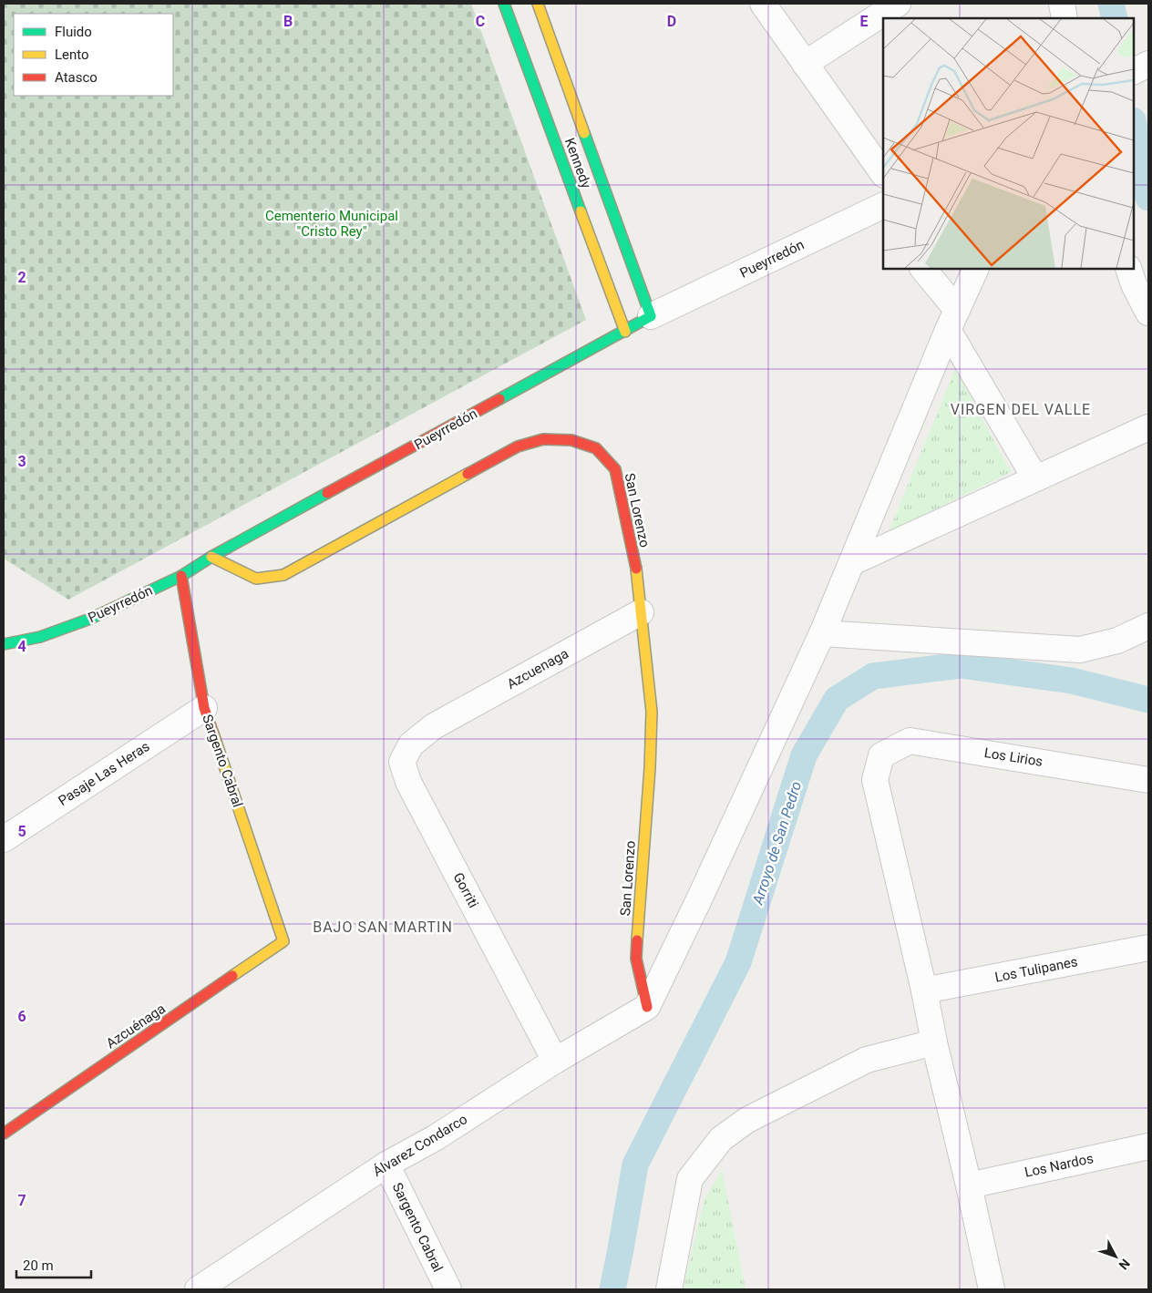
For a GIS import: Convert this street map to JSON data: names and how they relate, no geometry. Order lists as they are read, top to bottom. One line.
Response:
{"streets":{"street":["Kennedy","Pueyrredón","San Lorenzo","Azcuenaga","Los Lirios","Sargento Cabral","Pasaje Las Heras","Gorriti","Los Tulipanes","Azcuénaga","Álvarez Condarco","Los Nardos"]},"crossings":[["Kennedy","Pueyrredón"],["Pueyrredón","San Lorenzo"],["Pueyrredón","Sargento Cabral"],["San Lorenzo","Azcuenaga"],["San Lorenzo","Álvarez Condarco"],["Azcuenaga","Gorriti"],["Los Lirios","Los Tulipanes"],["Sargento Cabral","Pasaje Las Heras"],["Sargento Cabral","Azcuénaga"],["Sargento Cabral","Álvarez Condarco"],["Gorriti","Álvarez Condarco"]],"districts":["VIRGEN DEL VALLE","BAJO SAN MARTIN"],"water":["Arroyo de San Pedro"],"parks":["Cementerio Municipal \"Cristo Rey\""],"legend":["Fluido","Lento","Atasco"],"scale_bar":"20 m","north":"bottom right","grid":{"columns":["B","C","D","E"],"rows":["2","3","4","5","6","7"]}}
